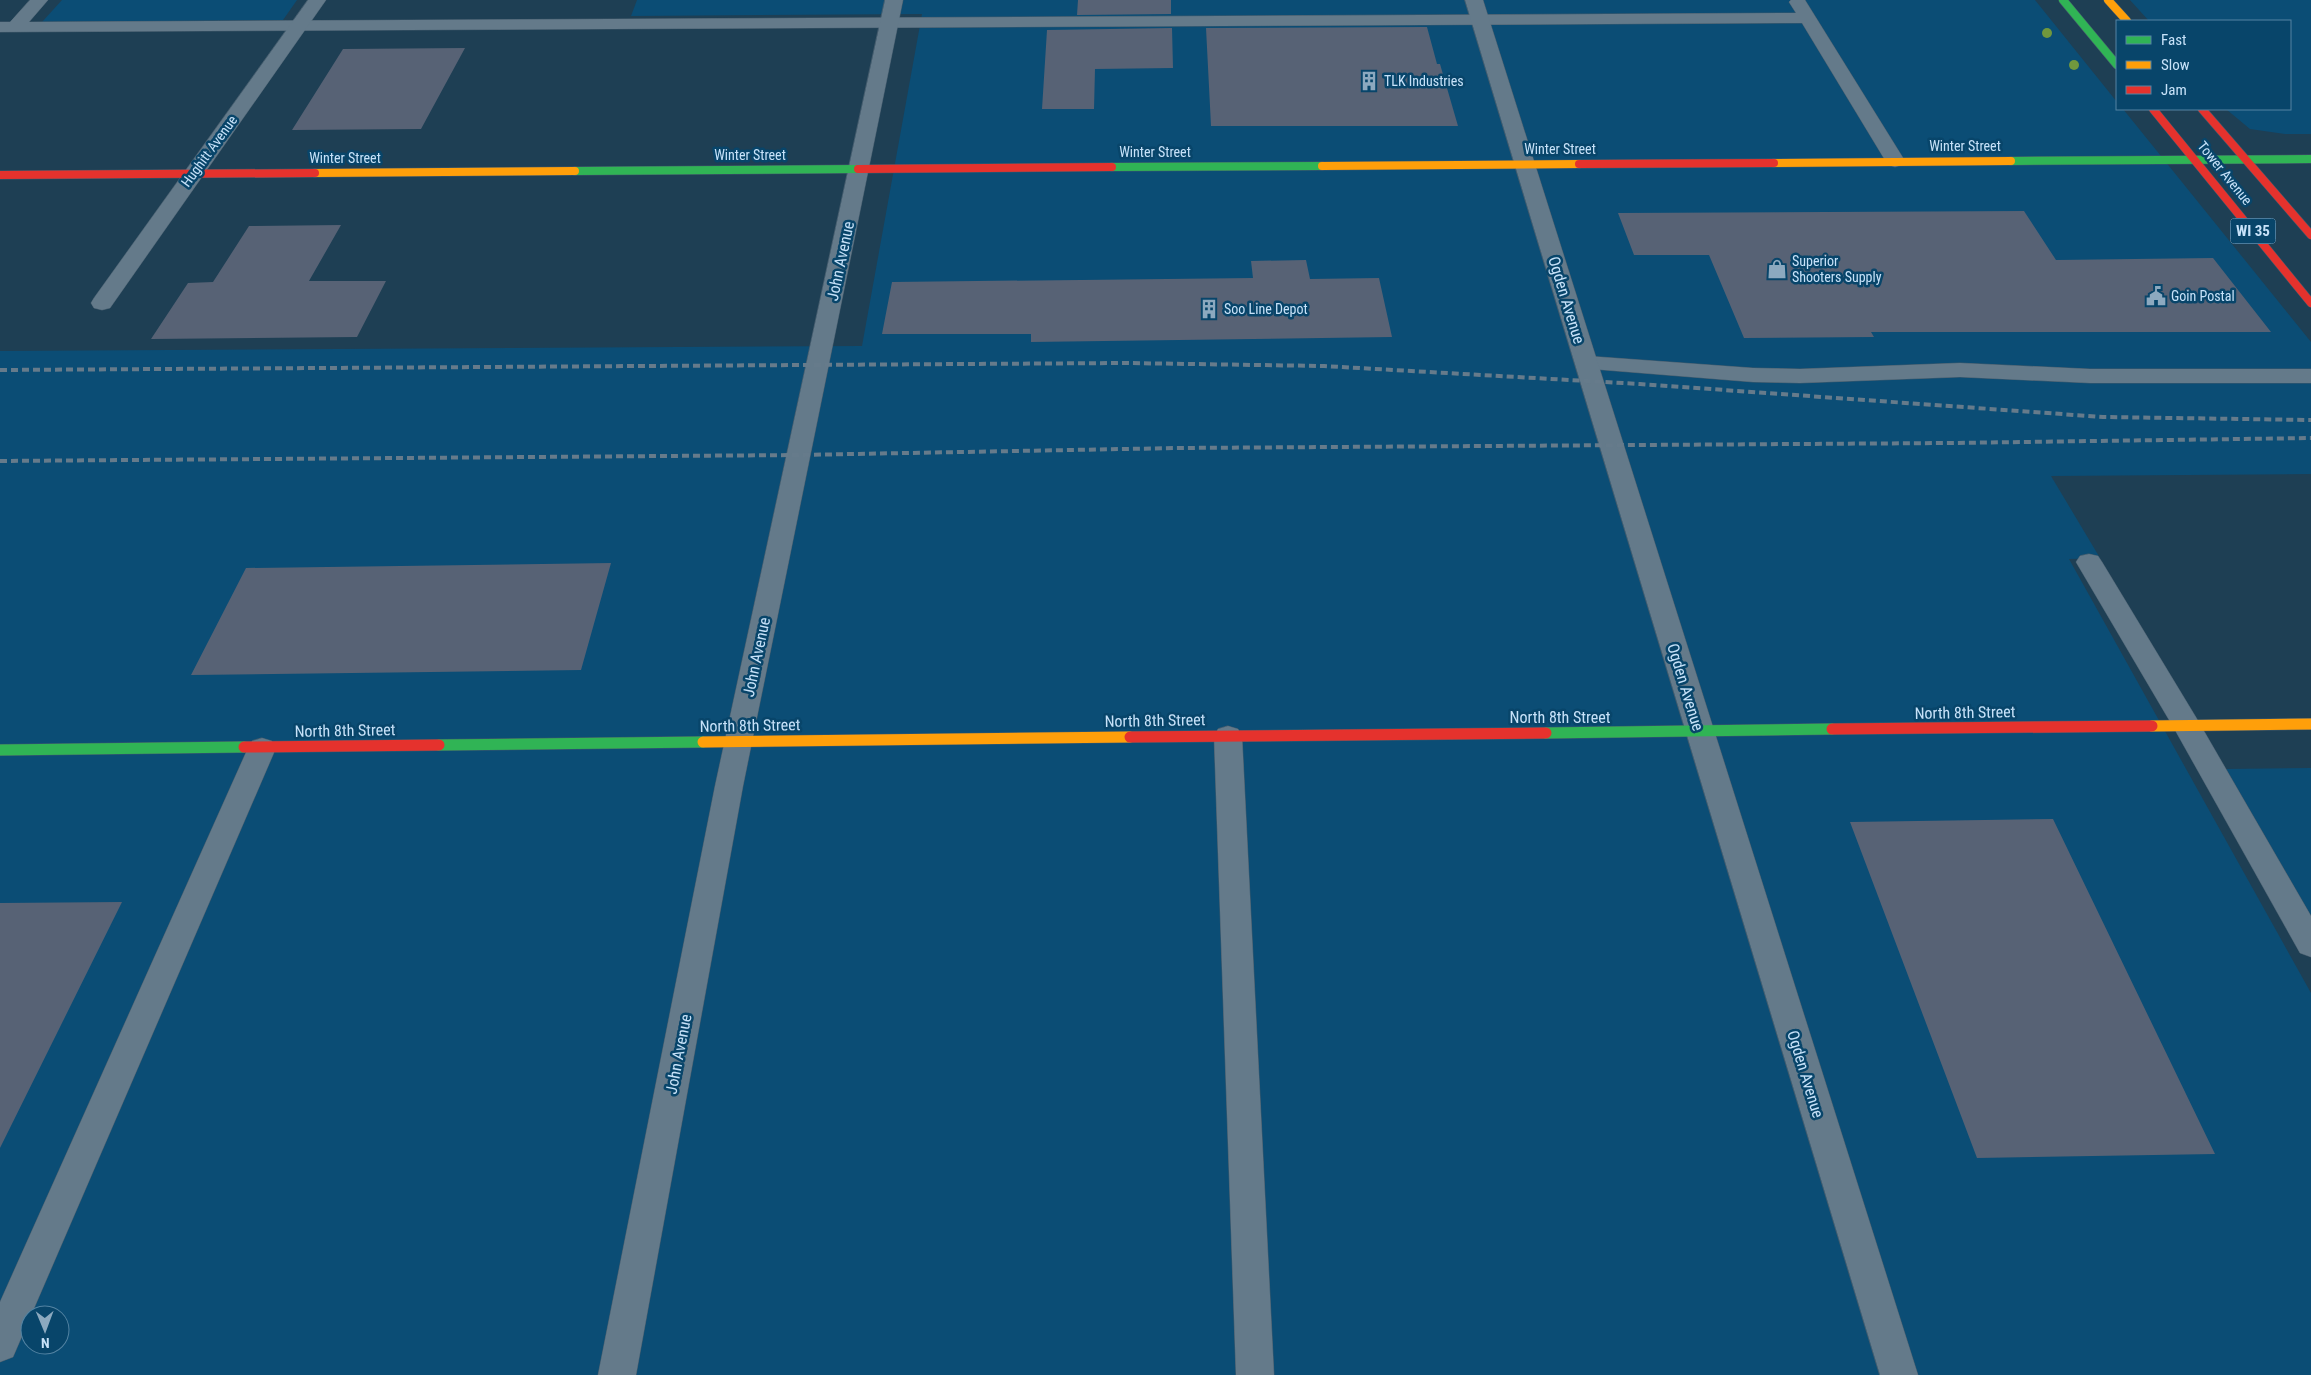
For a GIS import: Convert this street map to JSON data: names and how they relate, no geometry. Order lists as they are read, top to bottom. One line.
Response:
{"streets":{"street":["Winter Street","Hughitt Avenue","Tower Avenue","WI 35","John Avenue","Ogden Avenue","North 8th Street"]},"crossings":[["Winter Street","Hughitt Avenue"],["Winter Street","Tower Avenue"],["Winter Street","John Avenue"],["Winter Street","Ogden Avenue"],["John Avenue","North 8th Street"],["Ogden Avenue","North 8th Street"]],"places":{"building":["TLK Industries","Soo Line Depot"],"shop":["Superior Shooters Supply"],"public building":["Goin Postal"]},"legend":["Fast","Slow","Jam"],"north":"bottom"}
